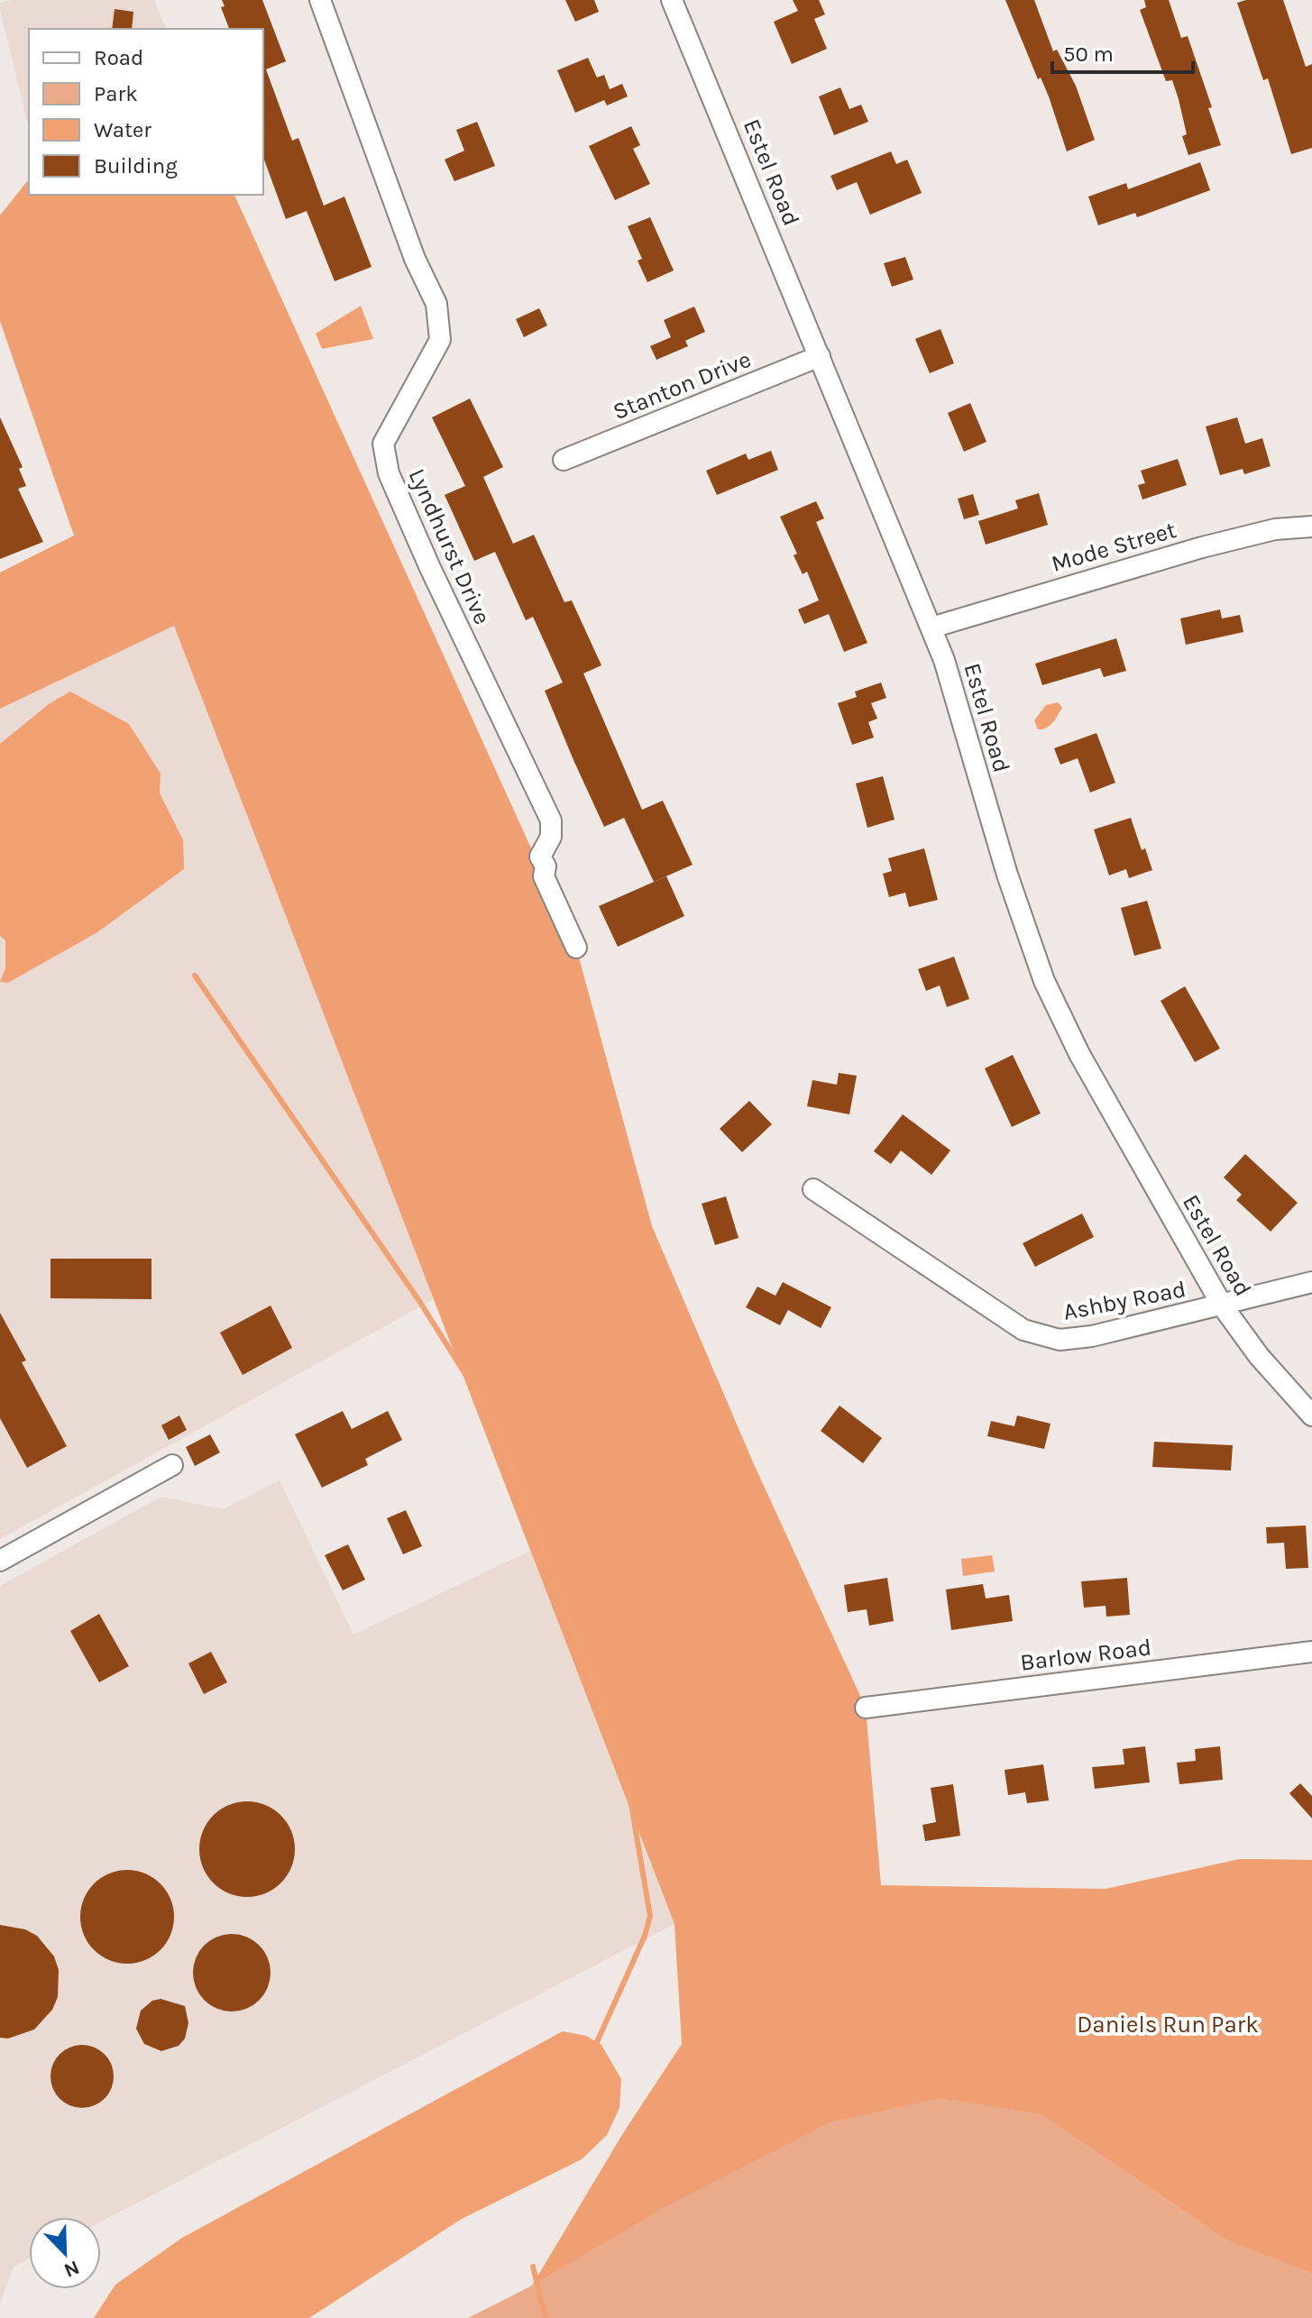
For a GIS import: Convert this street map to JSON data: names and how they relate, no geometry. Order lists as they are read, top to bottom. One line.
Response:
{"streets":{"street":["Estel Road","Stanton Drive","Lyndhurst Drive","Mode Street","Ashby Road","Barlow Road"]},"crossings":[["Estel Road","Stanton Drive"],["Estel Road","Mode Street"],["Estel Road","Ashby Road"]],"parks":["Daniels Run Park"],"legend":["Road","Park","Water","Building"],"scale_bar":"50 m","north":"bottom right"}
